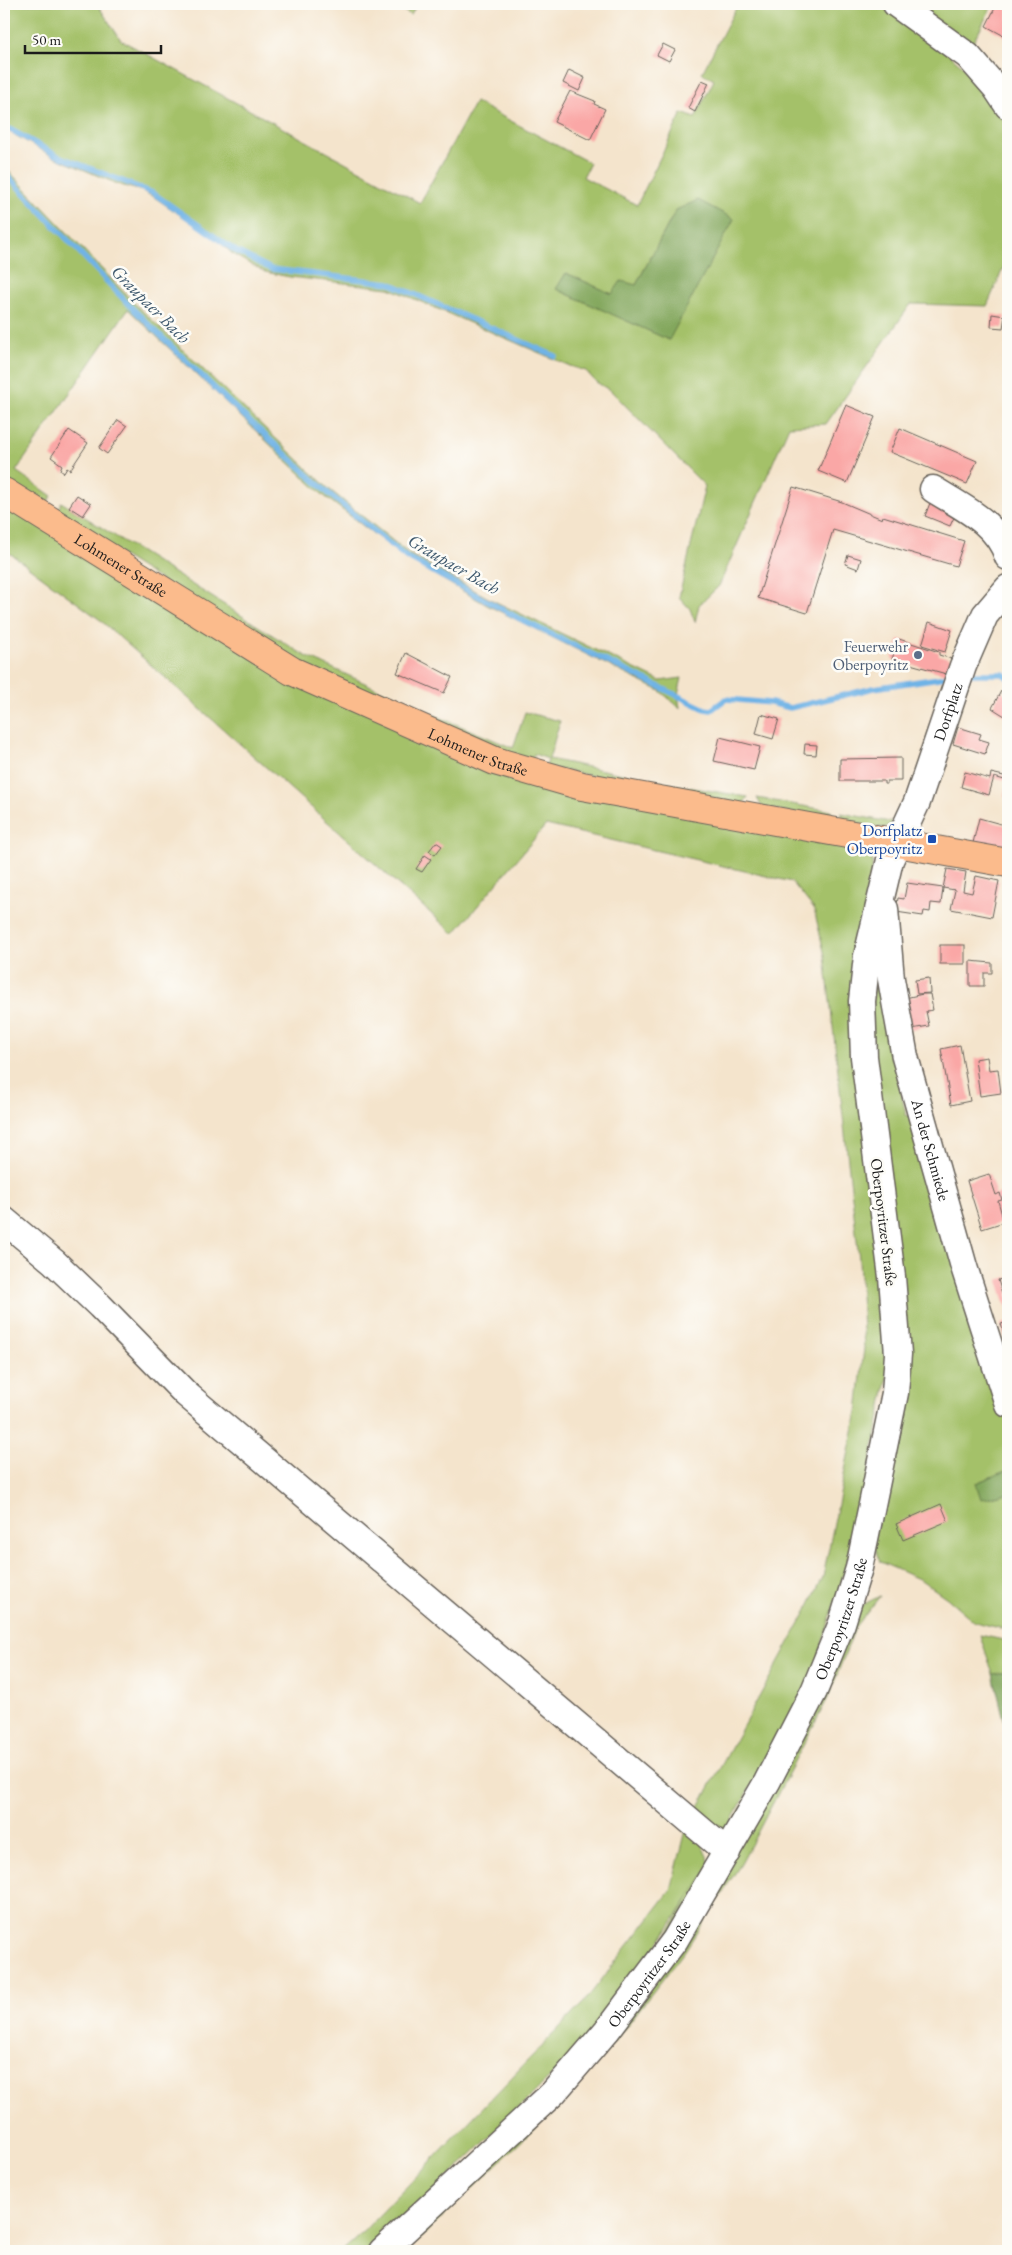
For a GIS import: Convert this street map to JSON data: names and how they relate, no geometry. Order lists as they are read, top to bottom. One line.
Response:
{"streets":{"main road":["Lohmener Straße"],"street":["Dorfplatz","An der Schmiede","Oberpoyritzer Straße"]},"crossings":[["Lohmener Straße","Dorfplatz"],["Lohmener Straße","Oberpoyritzer Straße"],["Dorfplatz","Oberpoyritzer Straße"],["An der Schmiede","Oberpoyritzer Straße"]],"water":["Graupaer Bach"],"places":{"other":["Feuerwehr Oberpoyritz"],"transit":["Dorfplatz Oberpoyritz"]},"scale_bar":"50 m"}
